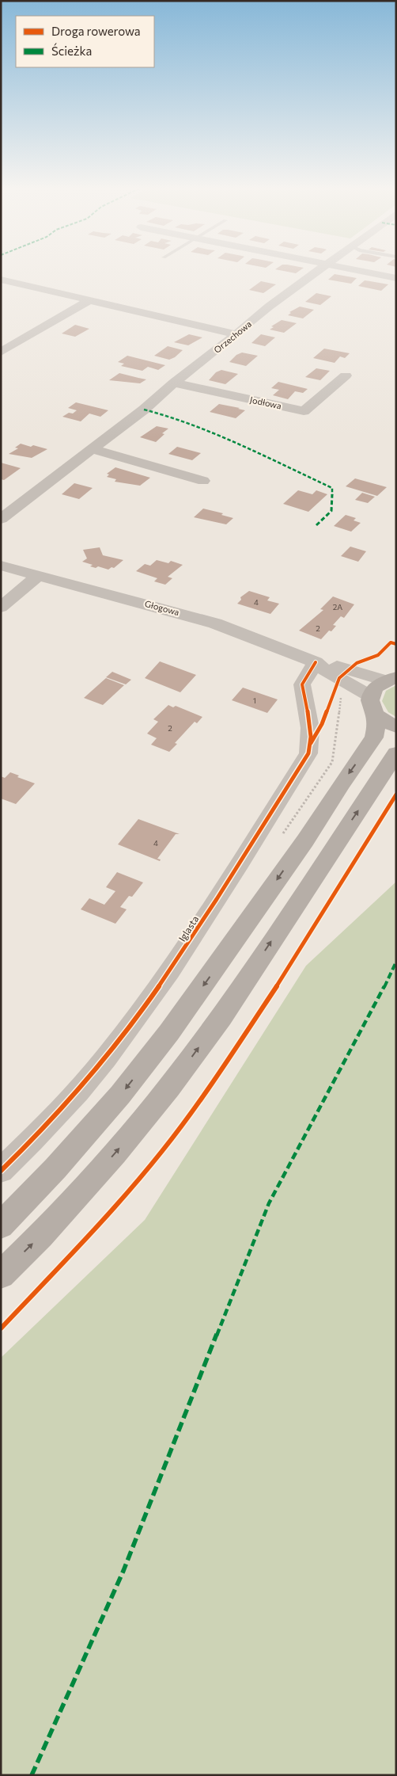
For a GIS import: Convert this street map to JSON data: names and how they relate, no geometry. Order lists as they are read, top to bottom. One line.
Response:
{"streets":{"street":["Orzechowa","Jodłowa","Głogowa","Iglasta"]},"crossings":[["Orzechowa","Jodłowa"],["Głogowa","Iglasta"]],"house_numbers":["4","2A","2","1","2","4"],"legend":["Droga rowerowa","Ścieżka"]}
